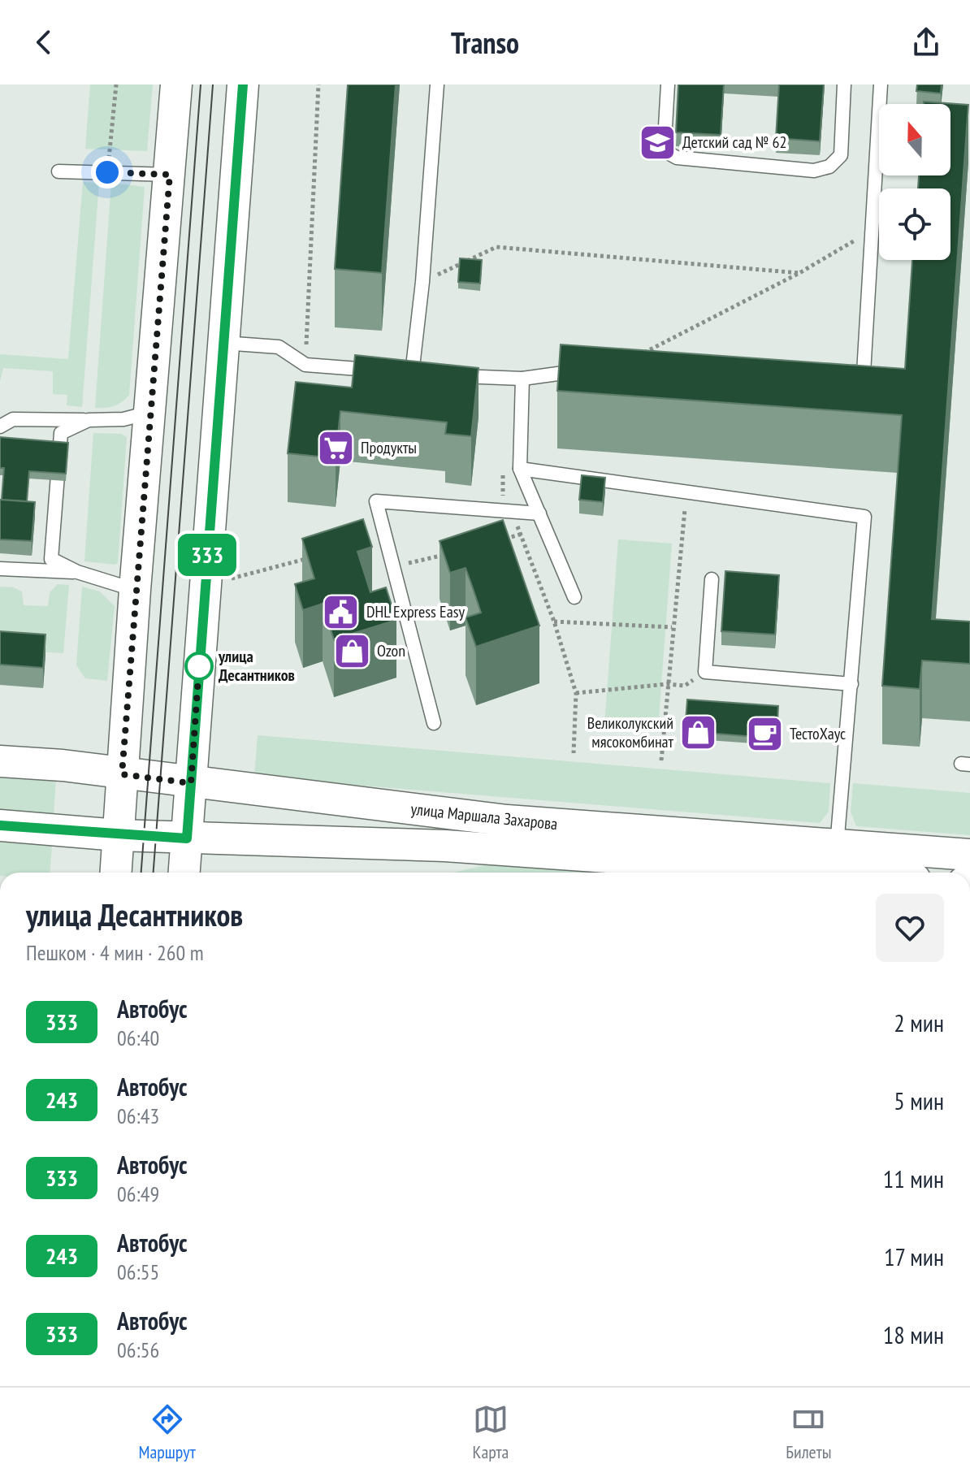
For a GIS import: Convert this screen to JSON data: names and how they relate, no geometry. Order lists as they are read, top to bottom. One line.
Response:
{"streets":{"street":["улица Маршала Захарова"]},"places":{"school or university":["Детский сад № 62"],"supermarket":["Продукты"],"public building":["DHL Express Easy"],"shop":["Ozon","Великолукский мясокомбинат"],"other":["улица Десантников"],"cafe":["ТестоХаус"]},"lines":["bus line 333"],"north":"top","page":{"header":"Transo","on_map":"333","heading":["улица Десантников","Пешком · 4 мин · 260 m"],"list":[{"mark":"333","name":"Автобус","note":"06:40","value":"2 мин"},{"mark":"243","name":"Автобус","note":"06:43","value":"5 мин"},{"mark":"333","name":"Автобус","note":"06:49","value":"11 мин"},{"mark":"243","name":"Автобус","note":"06:55","value":"17 мин"},{"mark":"333","name":"Автобус","note":"06:56","value":"18 мин"}],"tabs":["Маршрут","Карта","Билеты"]}}
